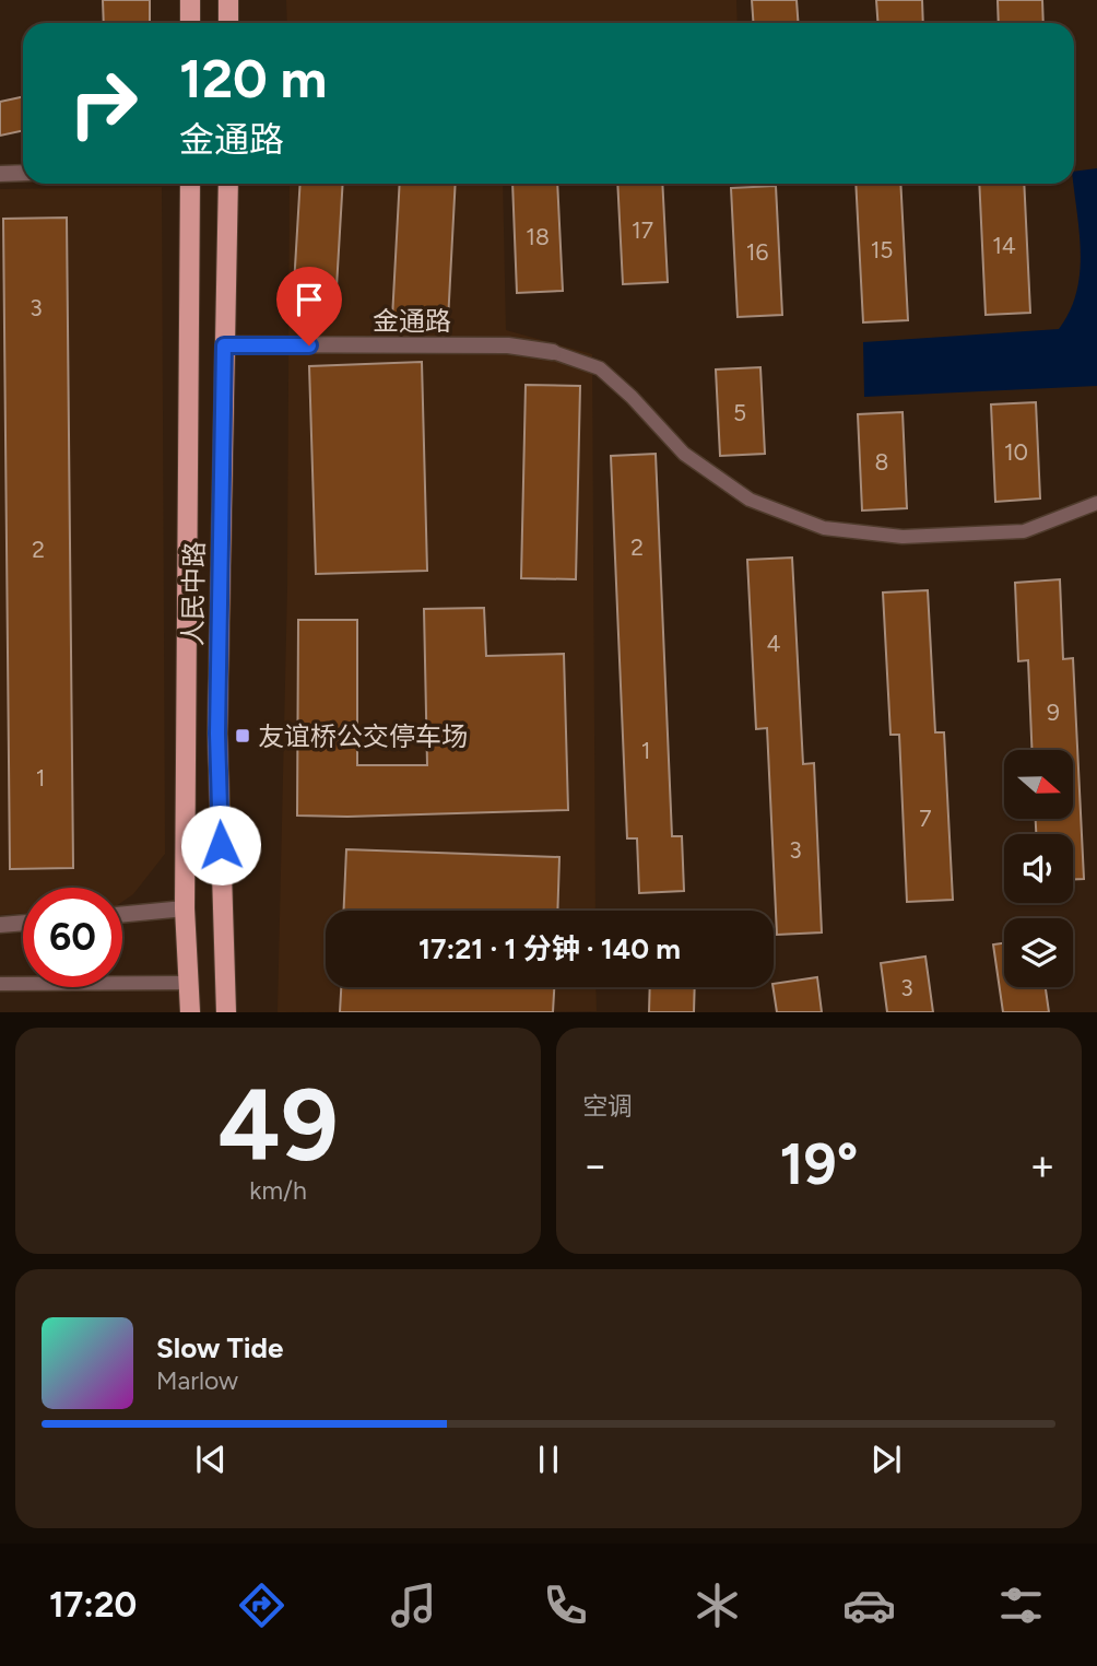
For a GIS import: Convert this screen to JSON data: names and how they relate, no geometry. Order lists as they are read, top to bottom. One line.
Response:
{"streets":{"main road":["人民中路"],"street":["金通路"]},"crossings":[["金通路","人民中路"]],"places":{"transit":["友谊桥公交停车场"]},"house_numbers":["17","18","14","15","16","3","5","10","8","2","2","4","9","1","1","7","3","3"],"north":"right","page":{"turn":["120 m","金通路"],"limit":"60","trip":"17:21 · 1 分钟 · 140 m","tile":[["49","km/h"],"空调"],"heat":["−","19°","+"],"song":["Slow Tide","Marlow"],"tabs":"17:20"}}
